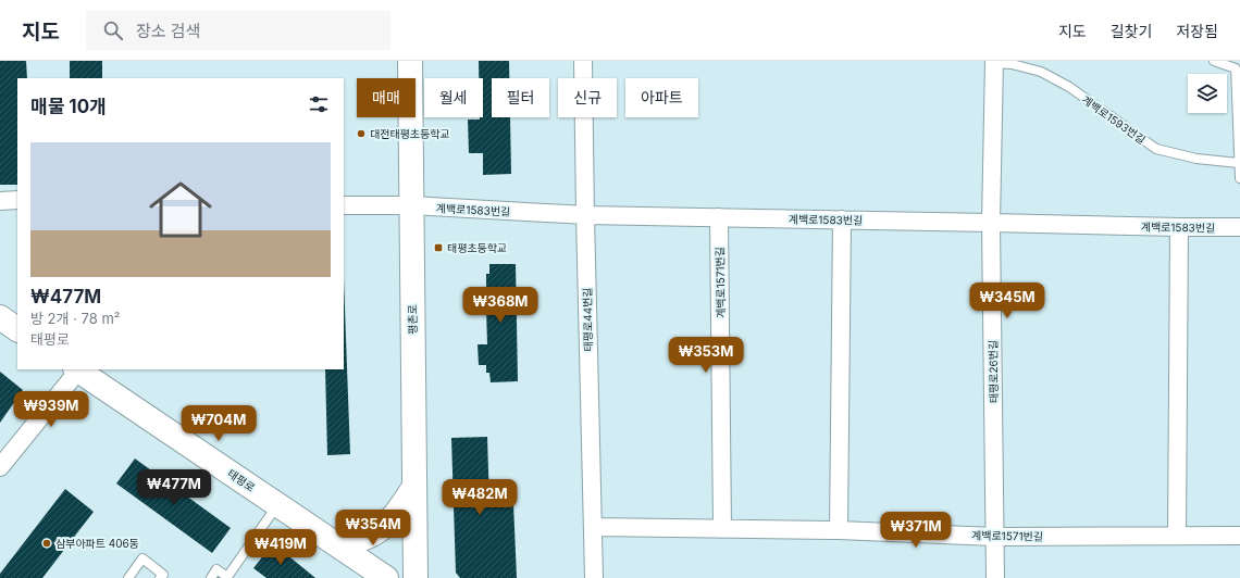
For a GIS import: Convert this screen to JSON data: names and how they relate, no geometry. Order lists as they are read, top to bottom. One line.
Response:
{"streets":{"main road":["평촌로","태평로"],"street":["계백로1583번길","계백로1571번길","태평로44번길","태평로26번길"],"lane":["계백로1593번길"]},"crossings":[["계백로1593번길","태평로26번길"],["계백로1583번길","계백로1571번길"],["계백로1583번길","평촌로"],["계백로1583번길","태평로44번길"],["계백로1583번길","태평로26번길"],["계백로1571번길","태평로44번길"],["계백로1571번길","태평로26번길"]],"places":{"other":["대전태평초등학교","삼부아파트 406동"],"transit":["태평초등학교"]},"page":{"header":"지도","search":"장소 검색","nav":["지도","길찾기","저장됨"],"chip":["매매","월세","필터","신규","아파트"],"heading":"매물 10개","list":[{"name":"₩477M","note":"방 2개 · 78 m² · 태평로"}],"price":["₩345M","₩368M","₩353M","₩939M","₩704M","₩477M","₩482M","₩354M","₩371M","₩419M"]}}
